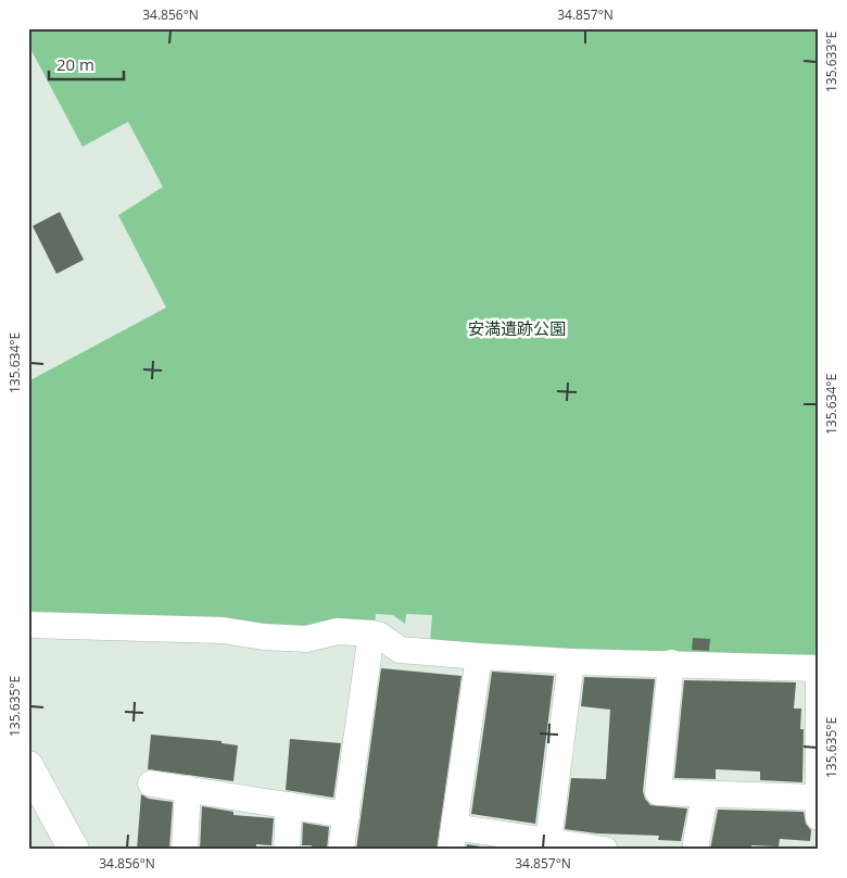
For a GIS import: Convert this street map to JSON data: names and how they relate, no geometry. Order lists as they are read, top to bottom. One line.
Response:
{"parks":["安満遺跡公園"],"scale_bar":"20 m","coordinates":["34.856°N","34.857°N","135.633°E","135.634°E","135.635°E"]}
